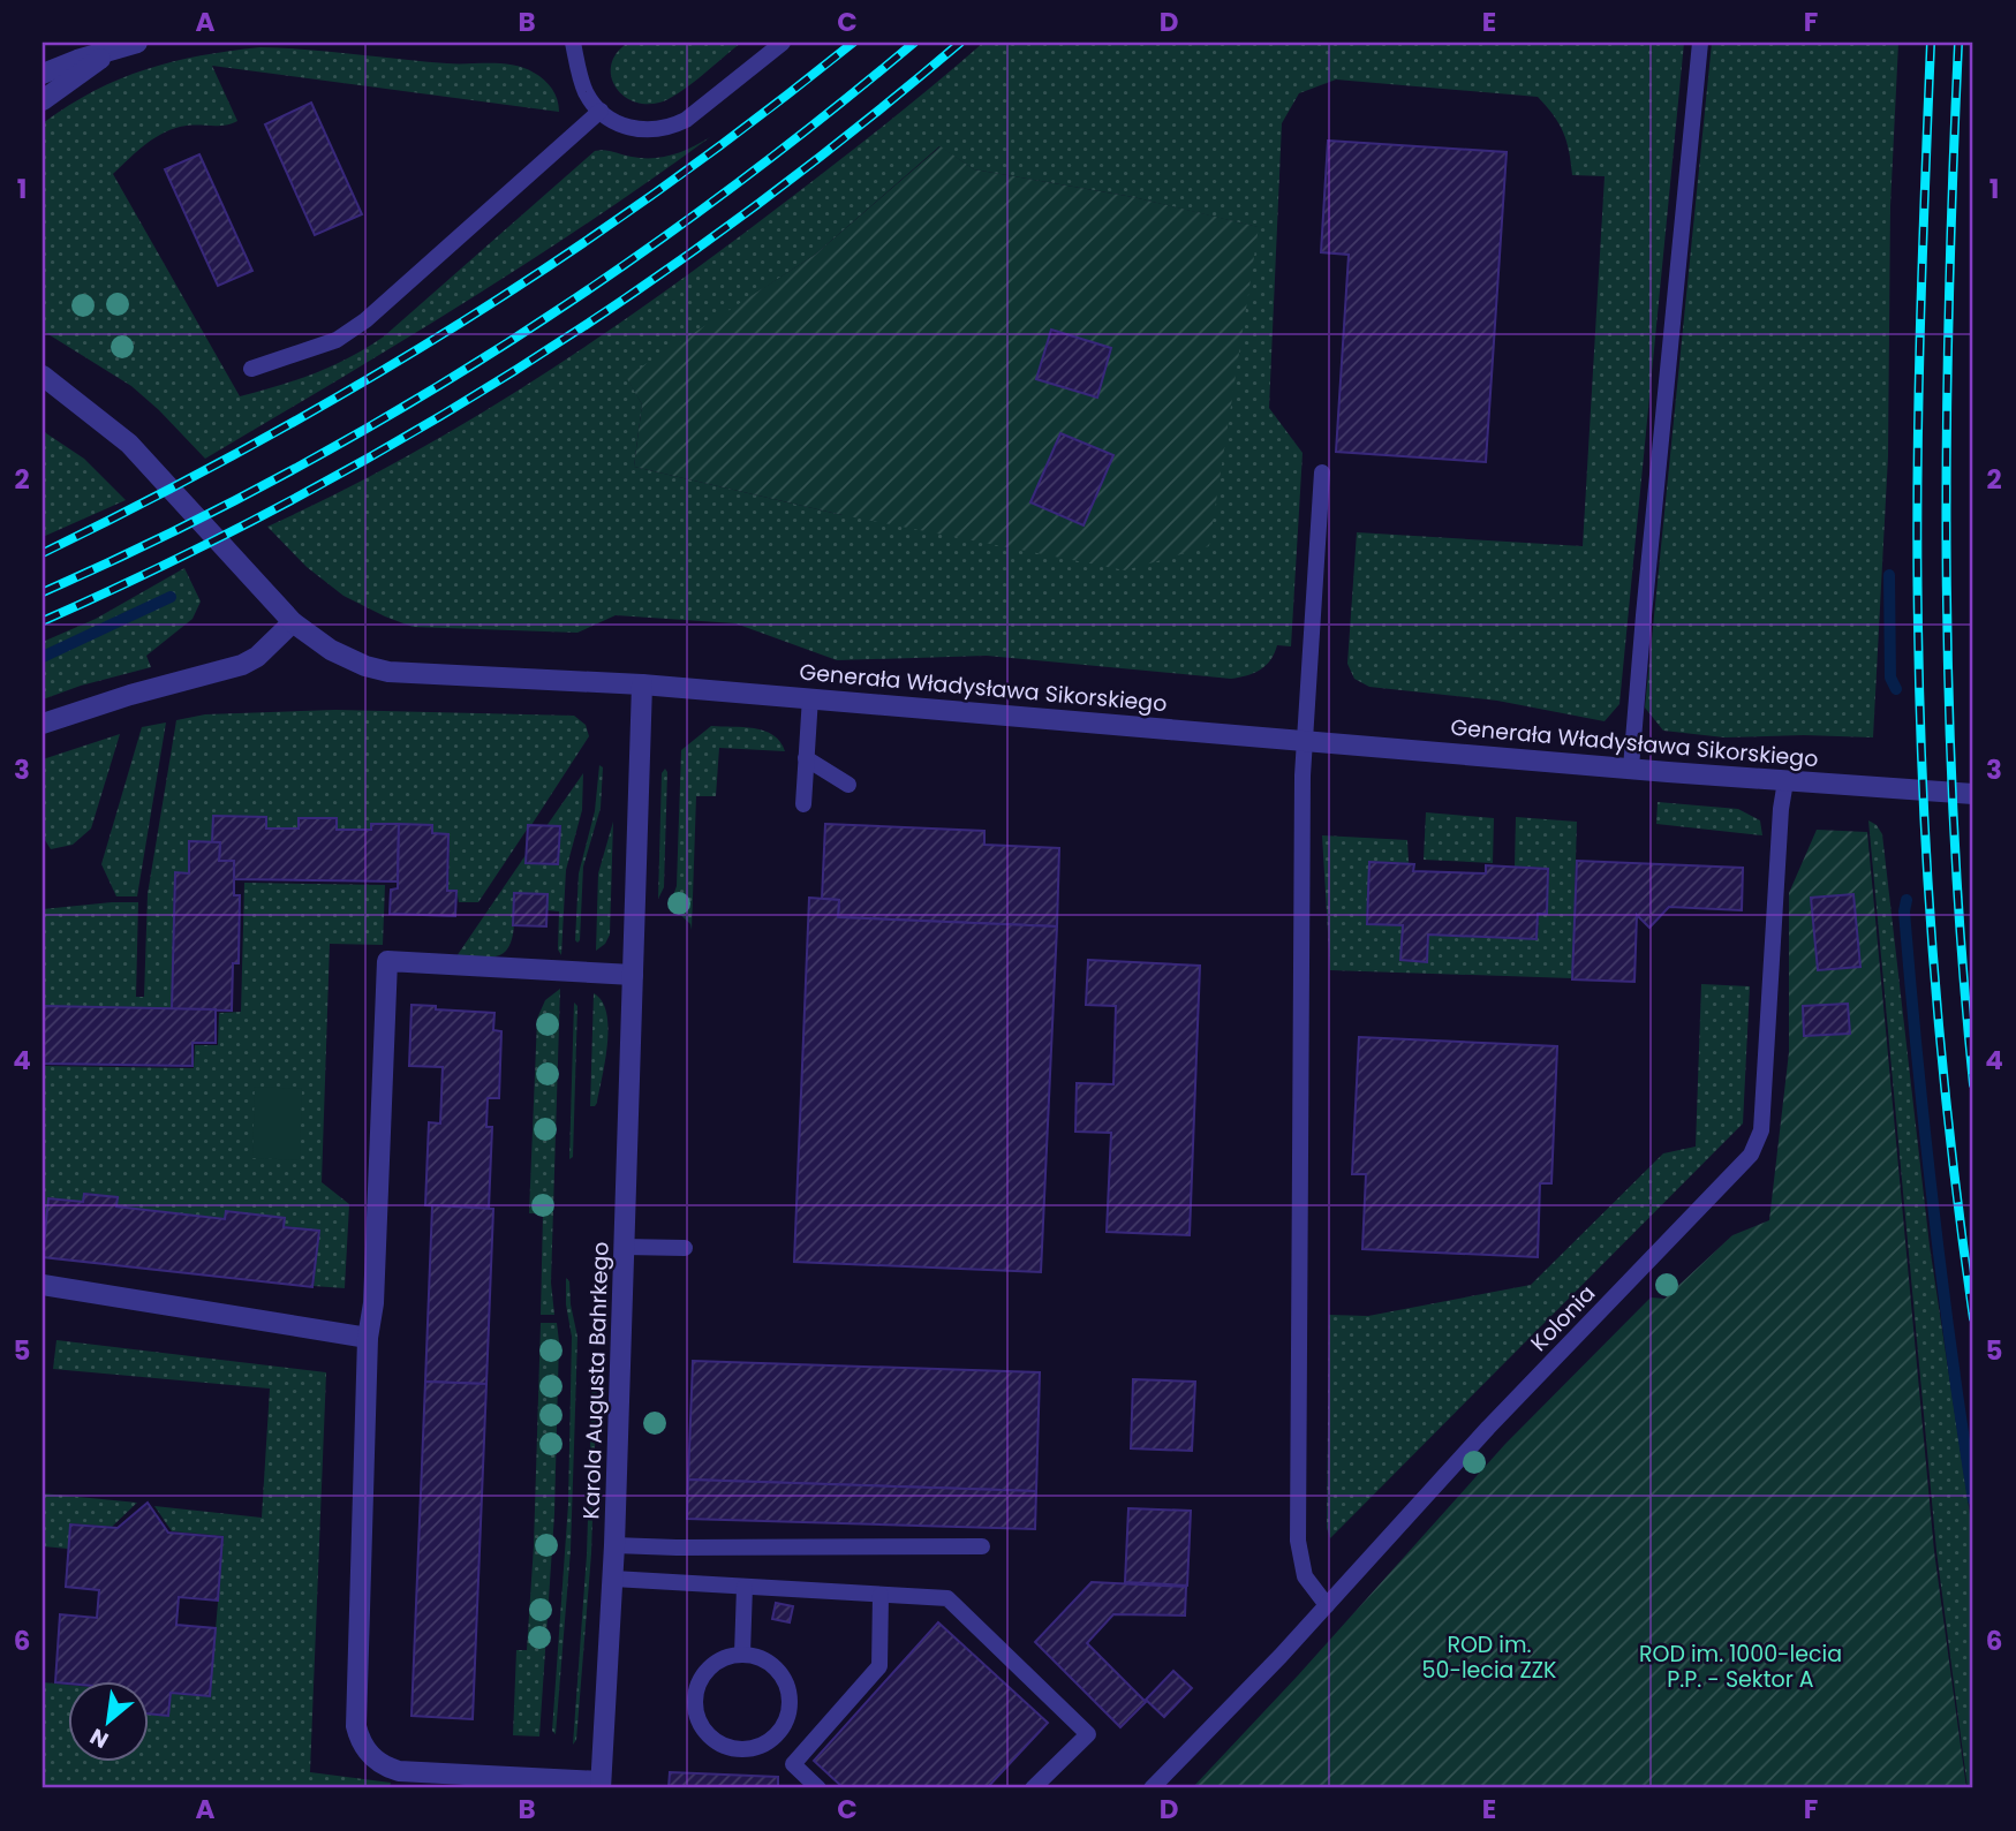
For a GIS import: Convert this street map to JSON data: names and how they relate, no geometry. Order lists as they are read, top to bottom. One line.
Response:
{"streets":{"street":["Generała Władysława Sikorskiego","Karola Augusta Bahrkego"],"lane":["Kolonia"]},"crossings":[["Generała Władysława Sikorskiego","Kolonia"],["Generała Władysława Sikorskiego","Karola Augusta Bahrkego"]],"parks":["ROD im. 50-lecia ZZK","ROD im. 1000-lecia P.P. - Sektor A"],"north":"bottom left","grid":{"columns":["A","B","C","D","E","F"],"rows":["1","2","3","4","5","6"]}}
